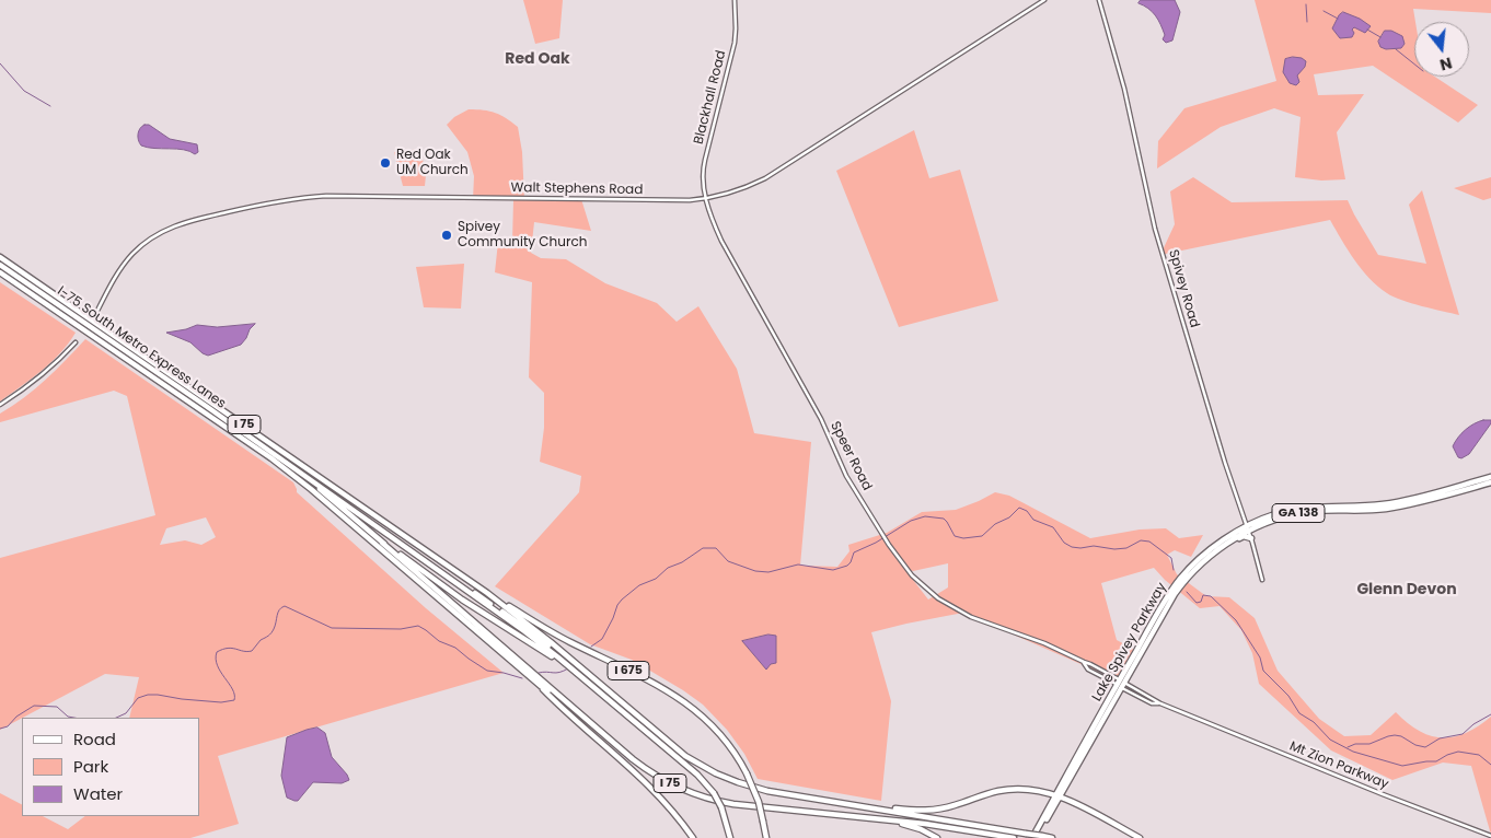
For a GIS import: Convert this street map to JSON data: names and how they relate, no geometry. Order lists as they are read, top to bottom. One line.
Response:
{"streets":{"highway":["I-75 South Metro Express Lanes","I 75","GA 138","Lake Spivey Parkway","I 675"],"street":["Blackhall Road","Walt Stephens Road","Spivey Road","Speer Road","Mt Zion Parkway"]},"crossings":[["Blackhall Road","Walt Stephens Road"],["Blackhall Road","Speer Road"],["Walt Stephens Road","Speer Road"],["Spivey Road","Lake Spivey Parkway"],["I 75","I 675"],["Speer Road","Lake Spivey Parkway"]],"districts":["Red Oak","Glenn Devon"],"places":["Red Oak UM Church","Spivey Community Church"],"legend":["Road","Park","Water"],"north":"bottom"}
